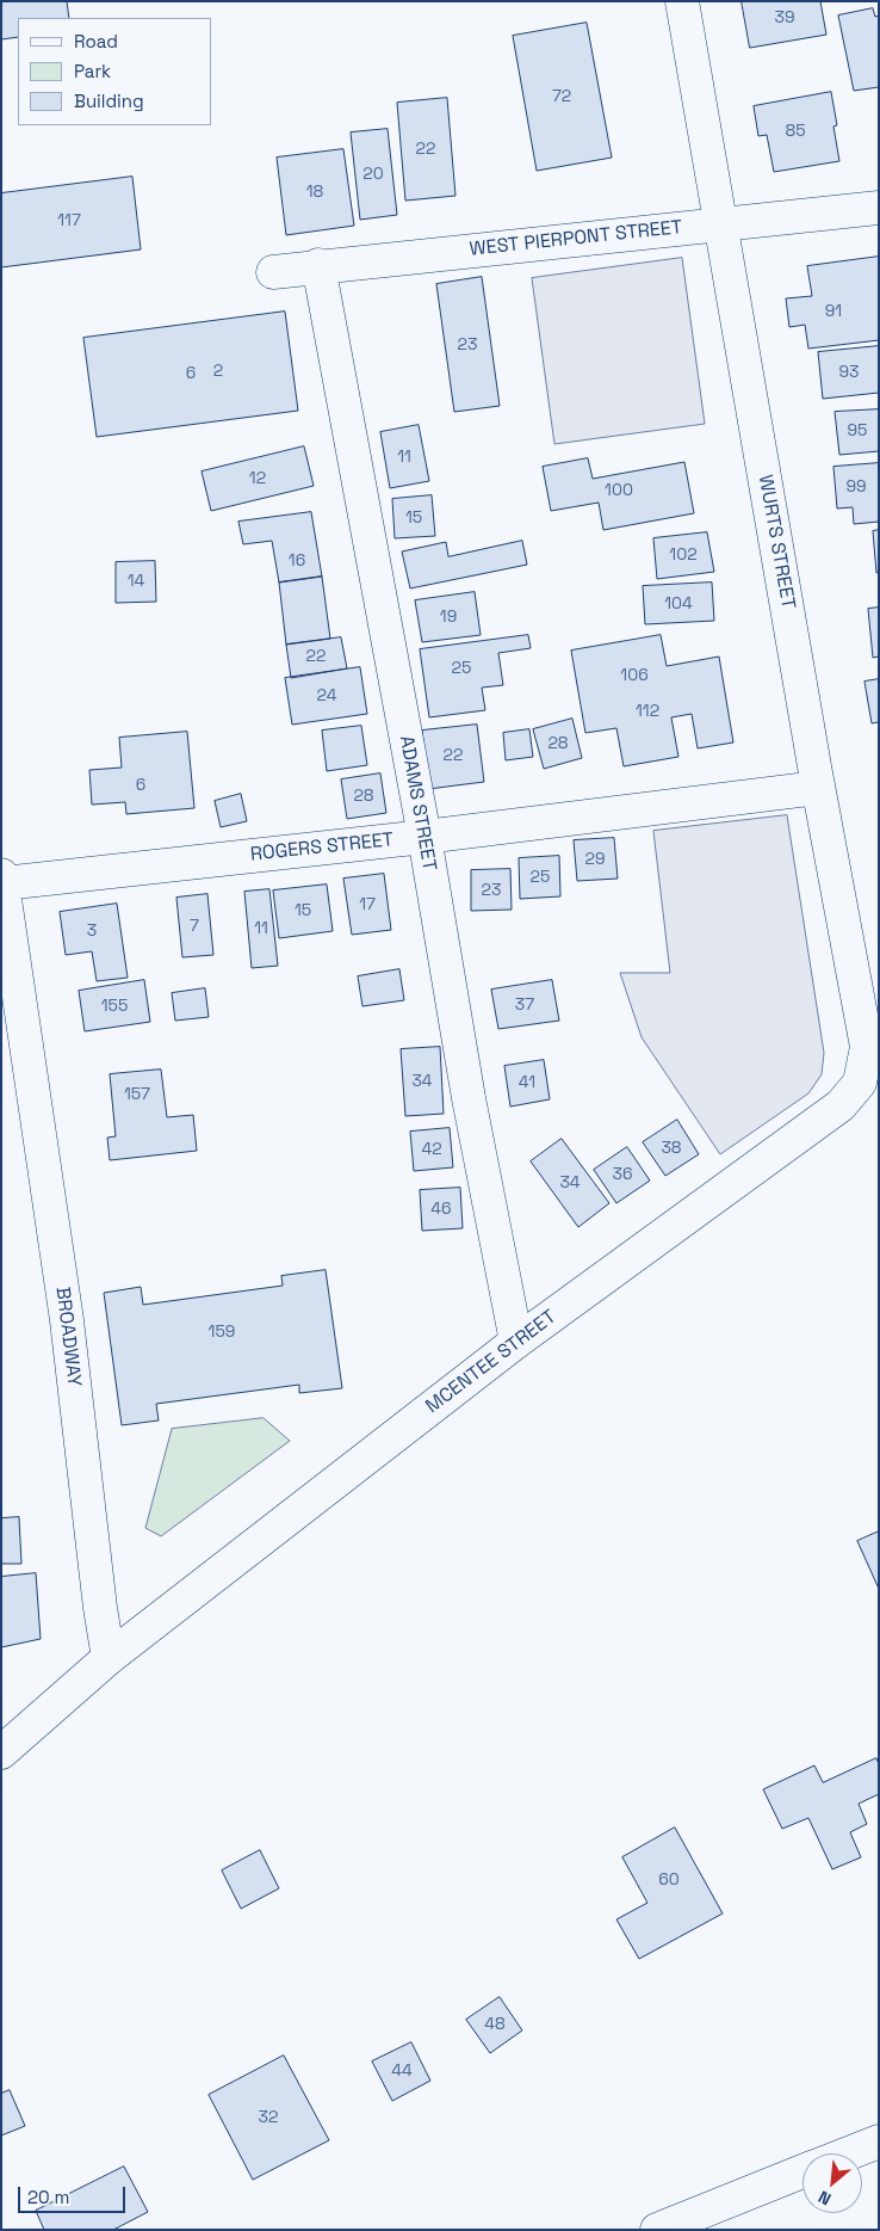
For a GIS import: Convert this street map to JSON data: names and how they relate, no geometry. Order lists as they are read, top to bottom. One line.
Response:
{"streets":{"main road":["WEST PIERPONT STREET","WURTS STREET","ADAMS STREET","ROGERS STREET","BROADWAY","MCENTEE STREET"]},"crossings":[["WEST PIERPONT STREET","WURTS STREET"],["WEST PIERPONT STREET","ADAMS STREET"],["WURTS STREET","ROGERS STREET"],["WURTS STREET","MCENTEE STREET"],["ADAMS STREET","ROGERS STREET"],["ADAMS STREET","MCENTEE STREET"],["ROGERS STREET","BROADWAY"],["BROADWAY","MCENTEE STREET"]],"house_numbers":["39","72","85","22","20","18","117","91","23","2","93","6","95","11","12","99","100","15","102","16","14","104","19","22","25","106","24","112","28","22","6","28","29","25","23","17","15","7","11","3","37","155","34","41","157","38","42","36","34","46","159","60","48","44","32"],"legend":["Road","Park","Building"],"scale_bar":"20 m","north":"bottom left"}
